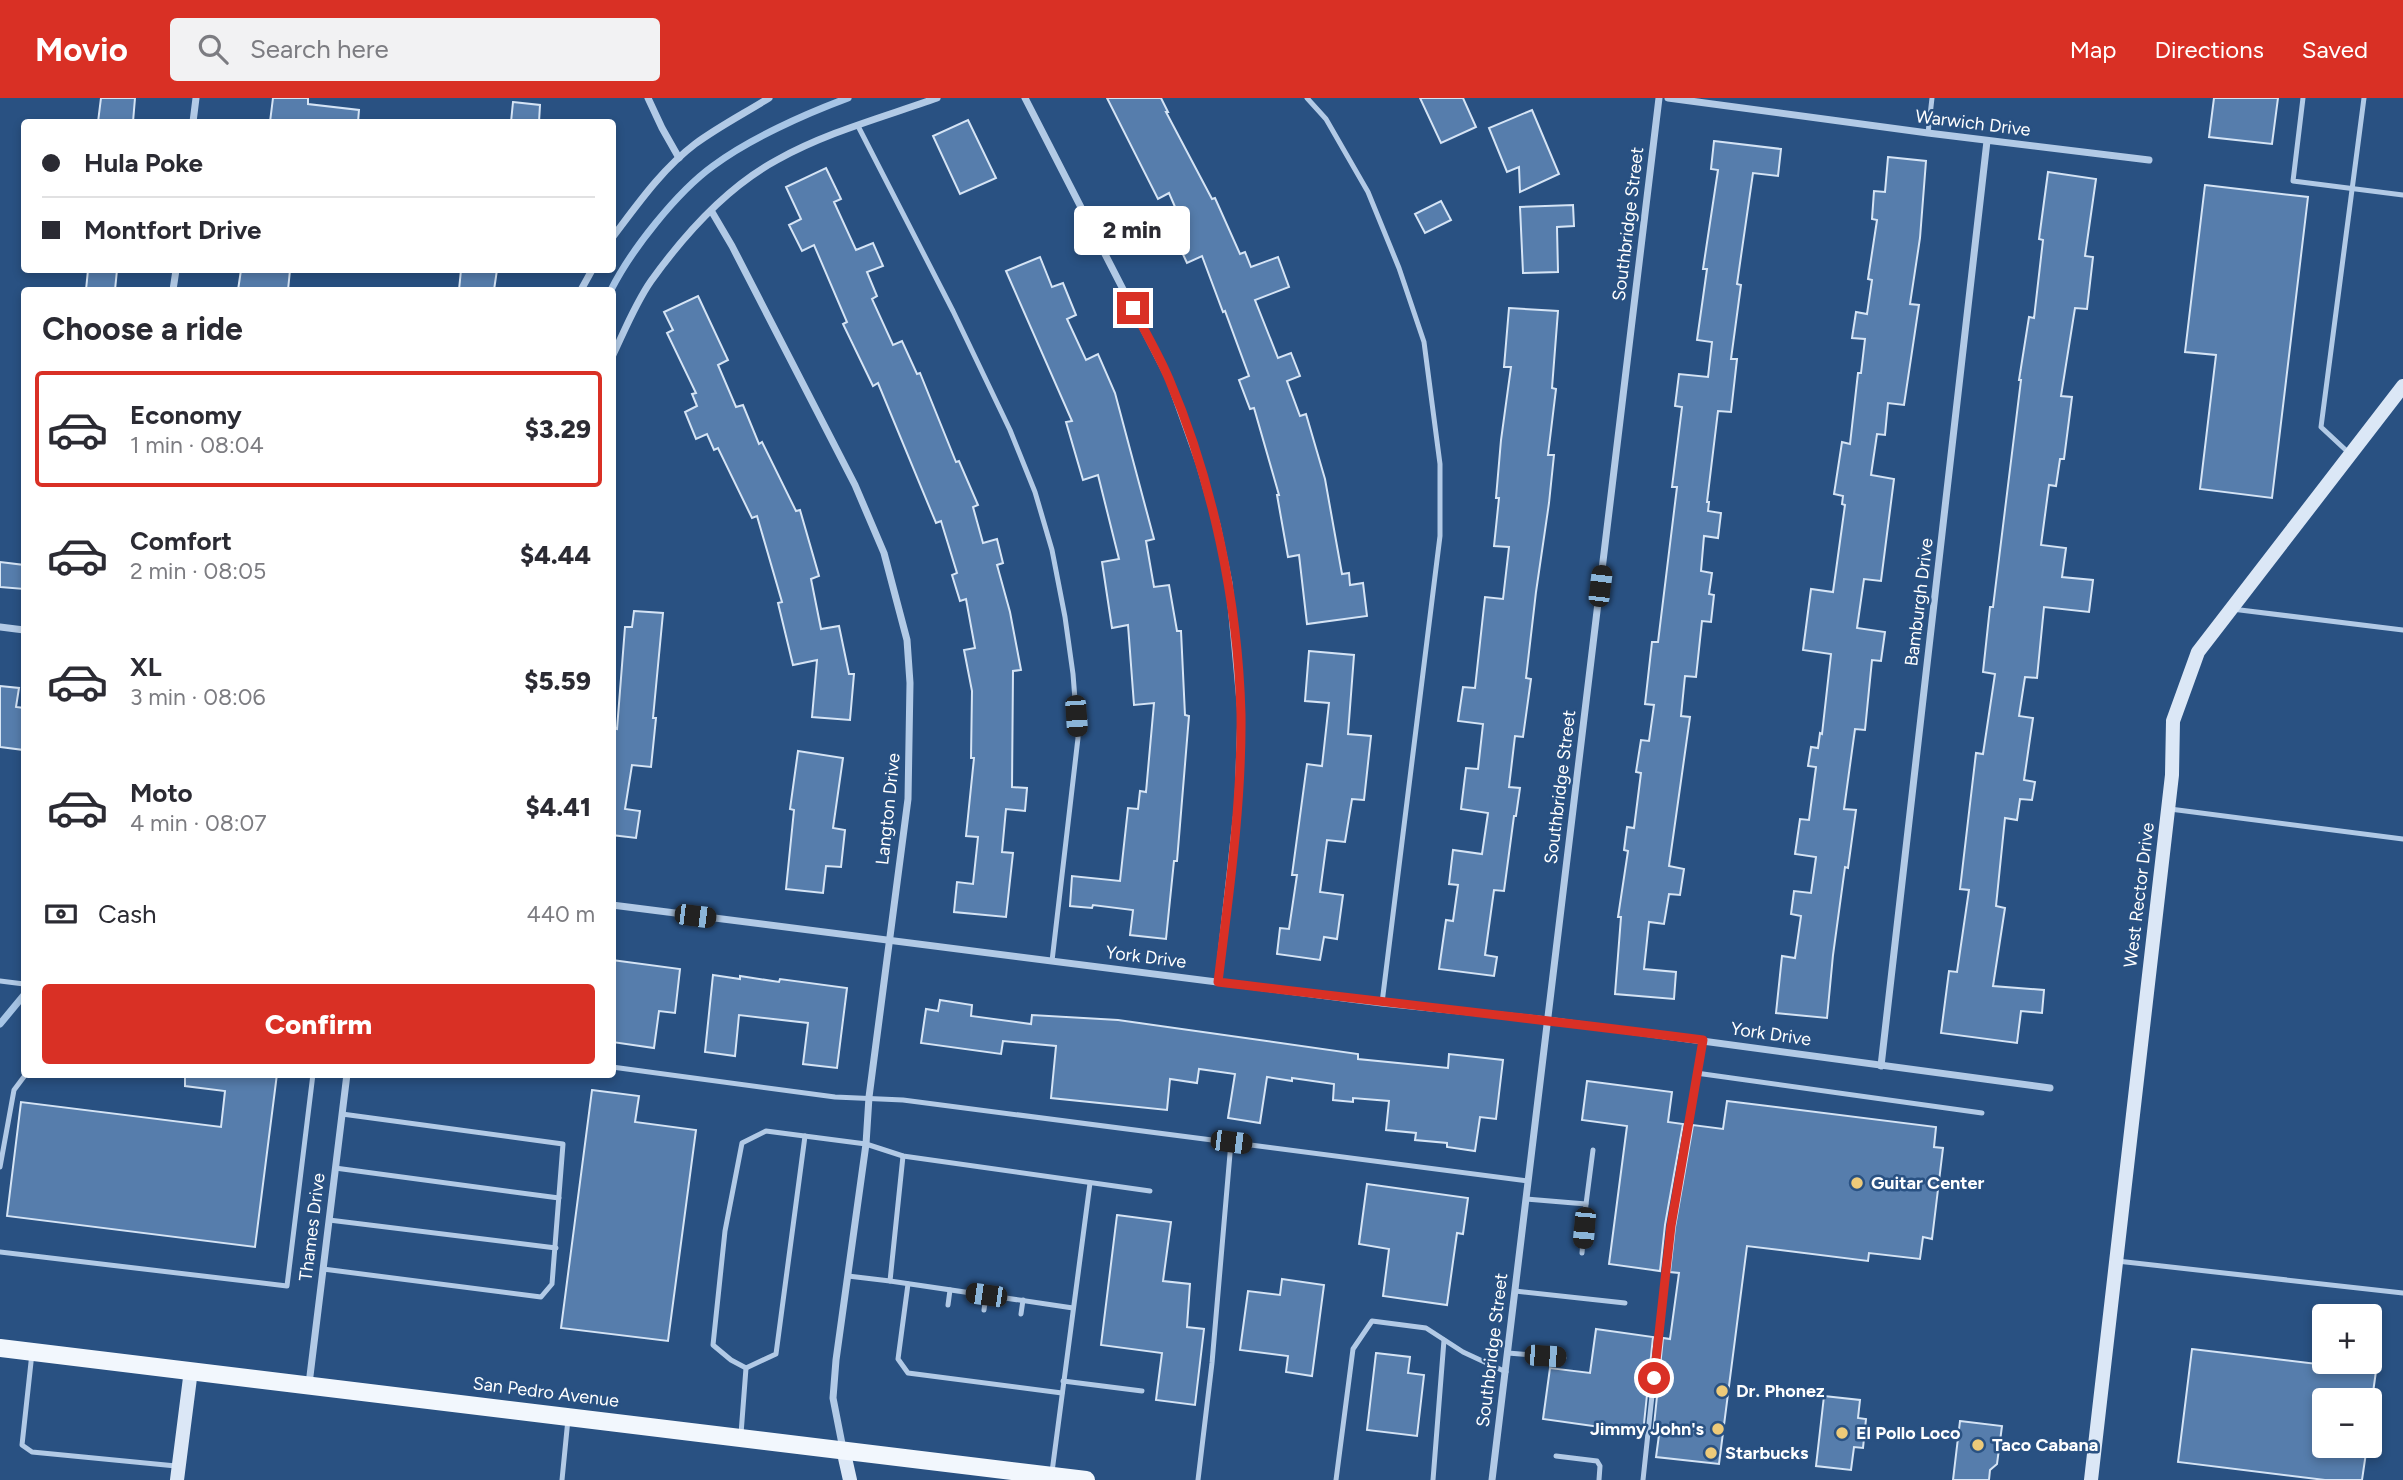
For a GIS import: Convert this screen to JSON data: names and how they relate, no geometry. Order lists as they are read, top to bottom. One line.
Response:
{"streets":{"main road":["San Pedro Avenue"],"street":["Warwich Drive","Southbridge Street","Bamburgh Drive","Langton Drive","West Rector Drive","York Drive","Thames Drive"]},"crossings":[["Warwich Drive","Bamburgh Drive"],["Southbridge Street","York Drive"],["Bamburgh Drive","York Drive"],["Langton Drive","York Drive"],["Langton Drive","San Pedro Avenue"],["Thames Drive","San Pedro Avenue"]],"places":["Guitar Center","Dr. Phonez","Jimmy John's","El Pollo Loco","Taco Cabana","Starbucks"],"page":{"header":"Movio","search":"Search here","nav":["Map","Directions","Saved"],"banner":["Hula Poke","Montfort Drive"],"bubble":"2 min","heading":"Choose a ride","list":[{"name":"Economy","note":"1 min · 08:04","value":"$3.29"},{"name":"Comfort","note":"2 min · 08:05","value":"$4.44"},{"name":"XL","note":"3 min · 08:06","value":"$5.59"},{"name":"Moto","note":"4 min · 08:07","value":"$4.41"}],"pay":["Cash","440 m"],"buttons":"Confirm","map_buttons":["+","−"]}}
